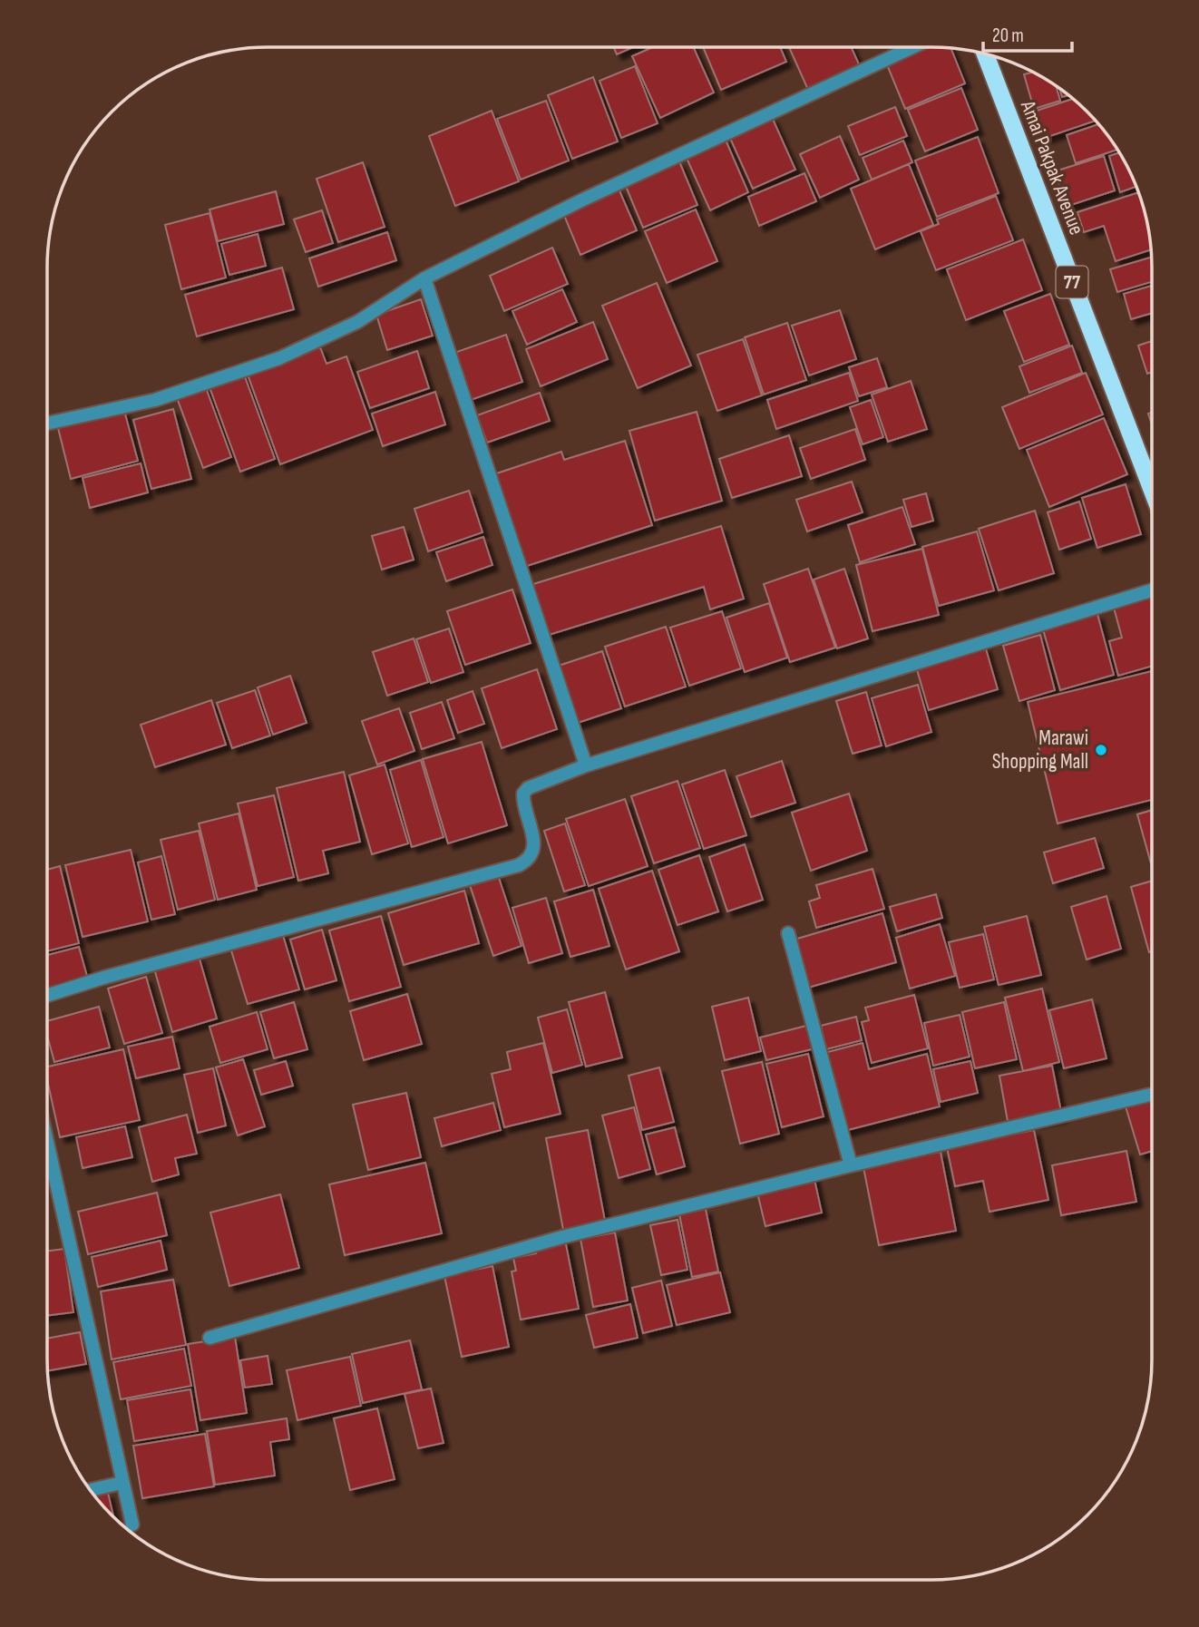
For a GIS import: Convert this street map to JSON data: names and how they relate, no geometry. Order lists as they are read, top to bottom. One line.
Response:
{"streets":{"highway":["Amai Pakpak Avenue","77"]},"places":["Marawi Shopping Mall"],"scale_bar":"20 m"}
